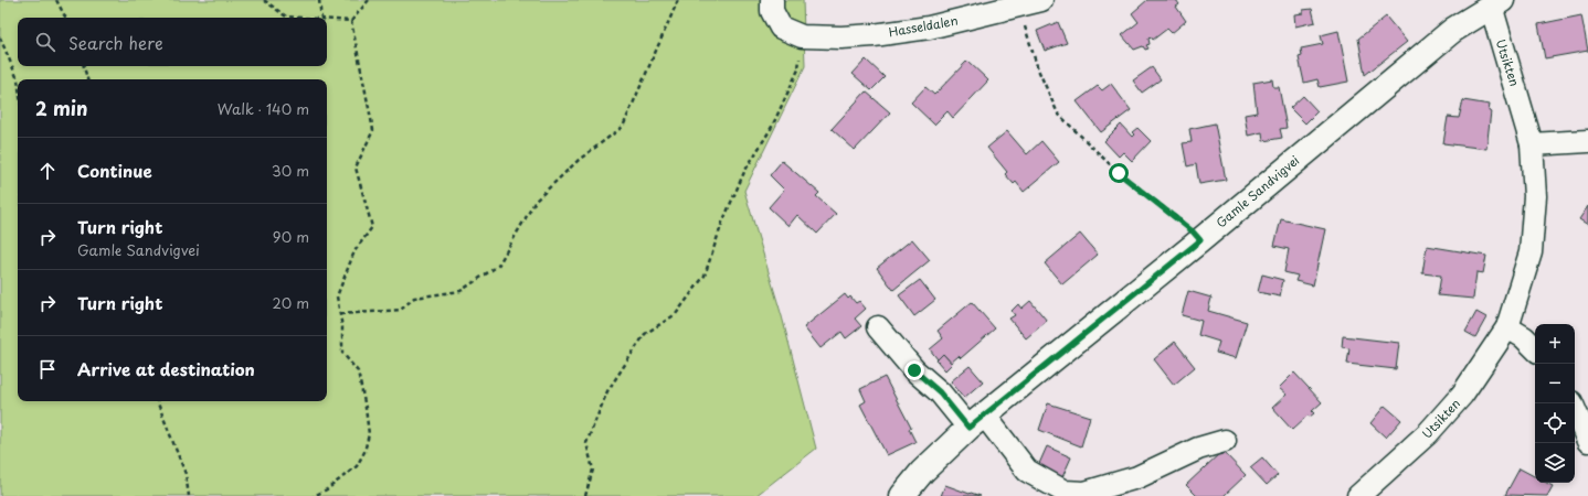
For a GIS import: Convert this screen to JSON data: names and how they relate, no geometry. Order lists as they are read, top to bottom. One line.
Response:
{"streets":{"street":["Hasseldalen","Utsikten","Gamle Sandvigvei"]},"crossings":[["Utsikten","Gamle Sandvigvei"]],"page":{"search":"Search here","heading":["2 min","Walk · 140 m"],"list":[["Continue","30 m"],["Turn right","Gamle Sandvigvei","90 m"],["Turn right","20 m"],"Arrive at destination"],"map_buttons":["+","−"]}}
